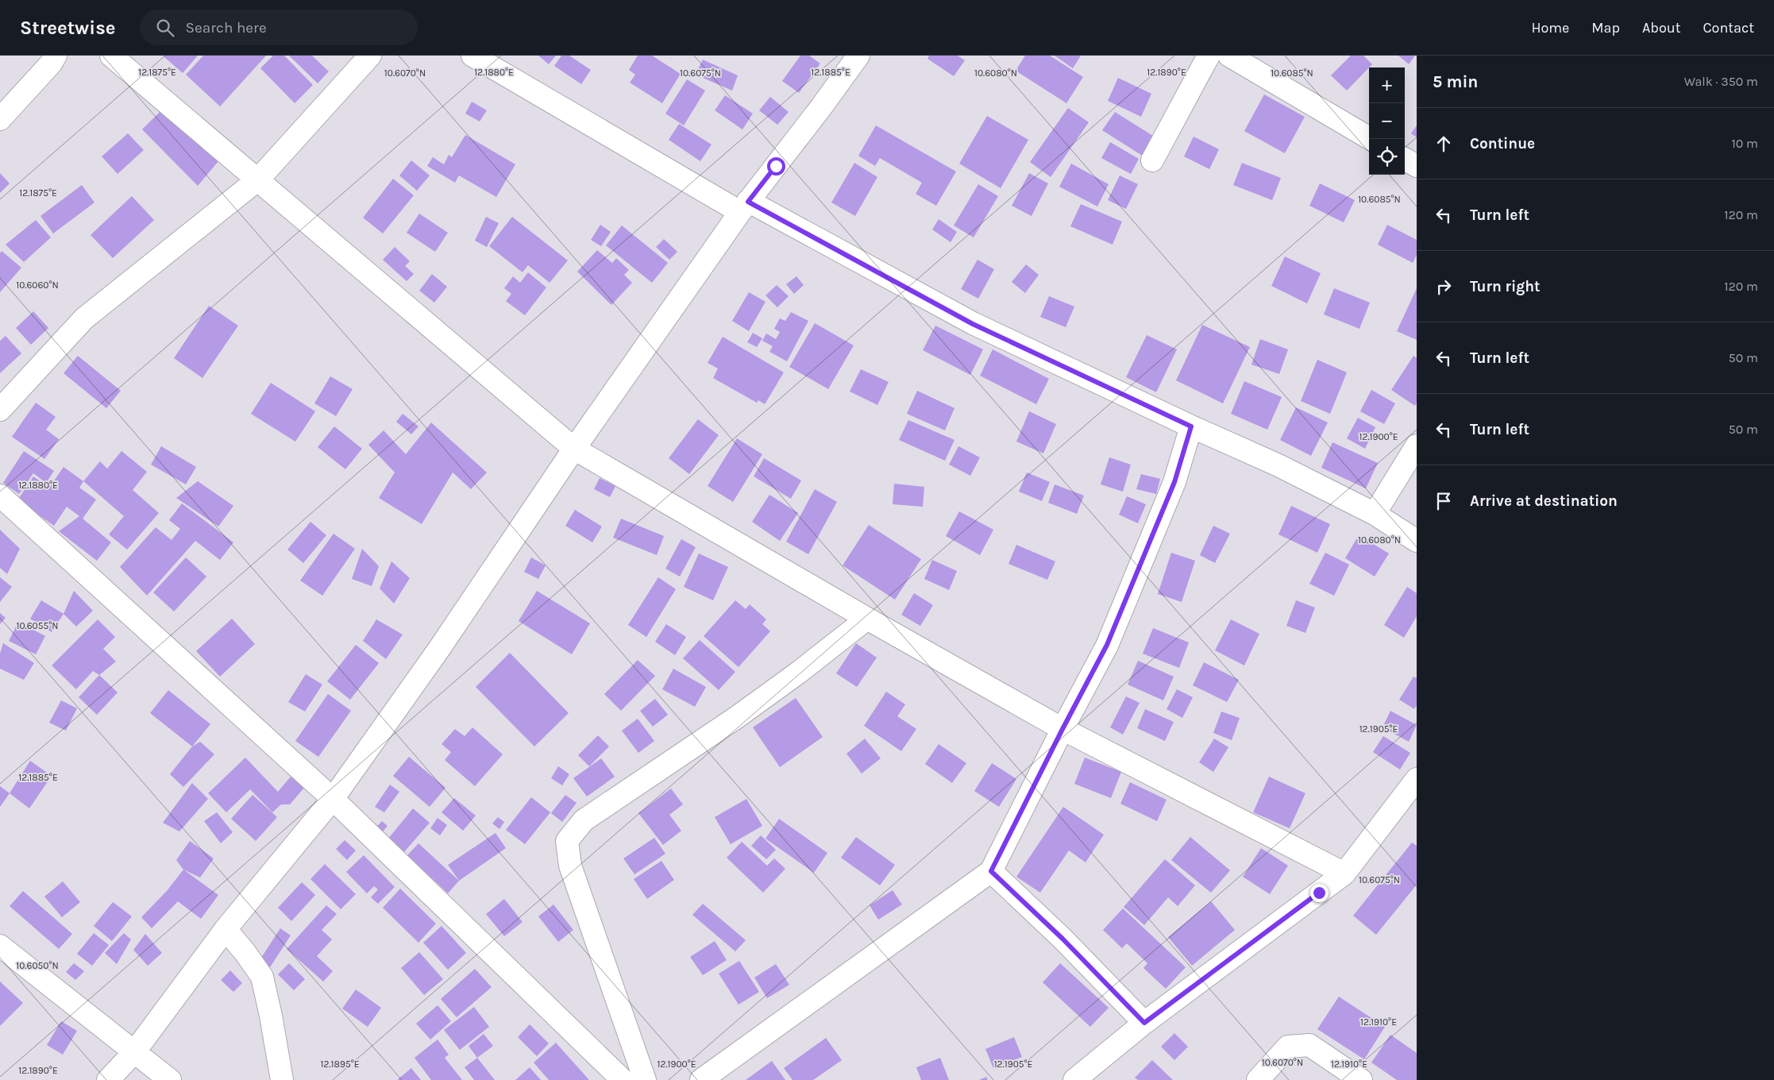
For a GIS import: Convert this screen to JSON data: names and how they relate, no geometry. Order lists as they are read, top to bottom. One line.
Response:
{"page":{"header":"Streetwise","search":"Search here","nav":["Home","Map","About","Contact"],"heading":["5 min","Walk · 350 m"],"map_buttons":["+","−"],"list":[["Continue","10 m"],["Turn left","120 m"],["Turn right","120 m"],["Turn left","50 m"],["Turn left","50 m"],"Arrive at destination"]},"coordinates":["12.1875°E","12.1880°E","12.1885°E","12.1890°E","10.6075°N","10.6085°N","10.6070°N","10.6080°N","10.6060°N","12.1900°E","10.6055°N","12.1905°E","10.6050°N","12.1910°E","12.1895°E"]}
